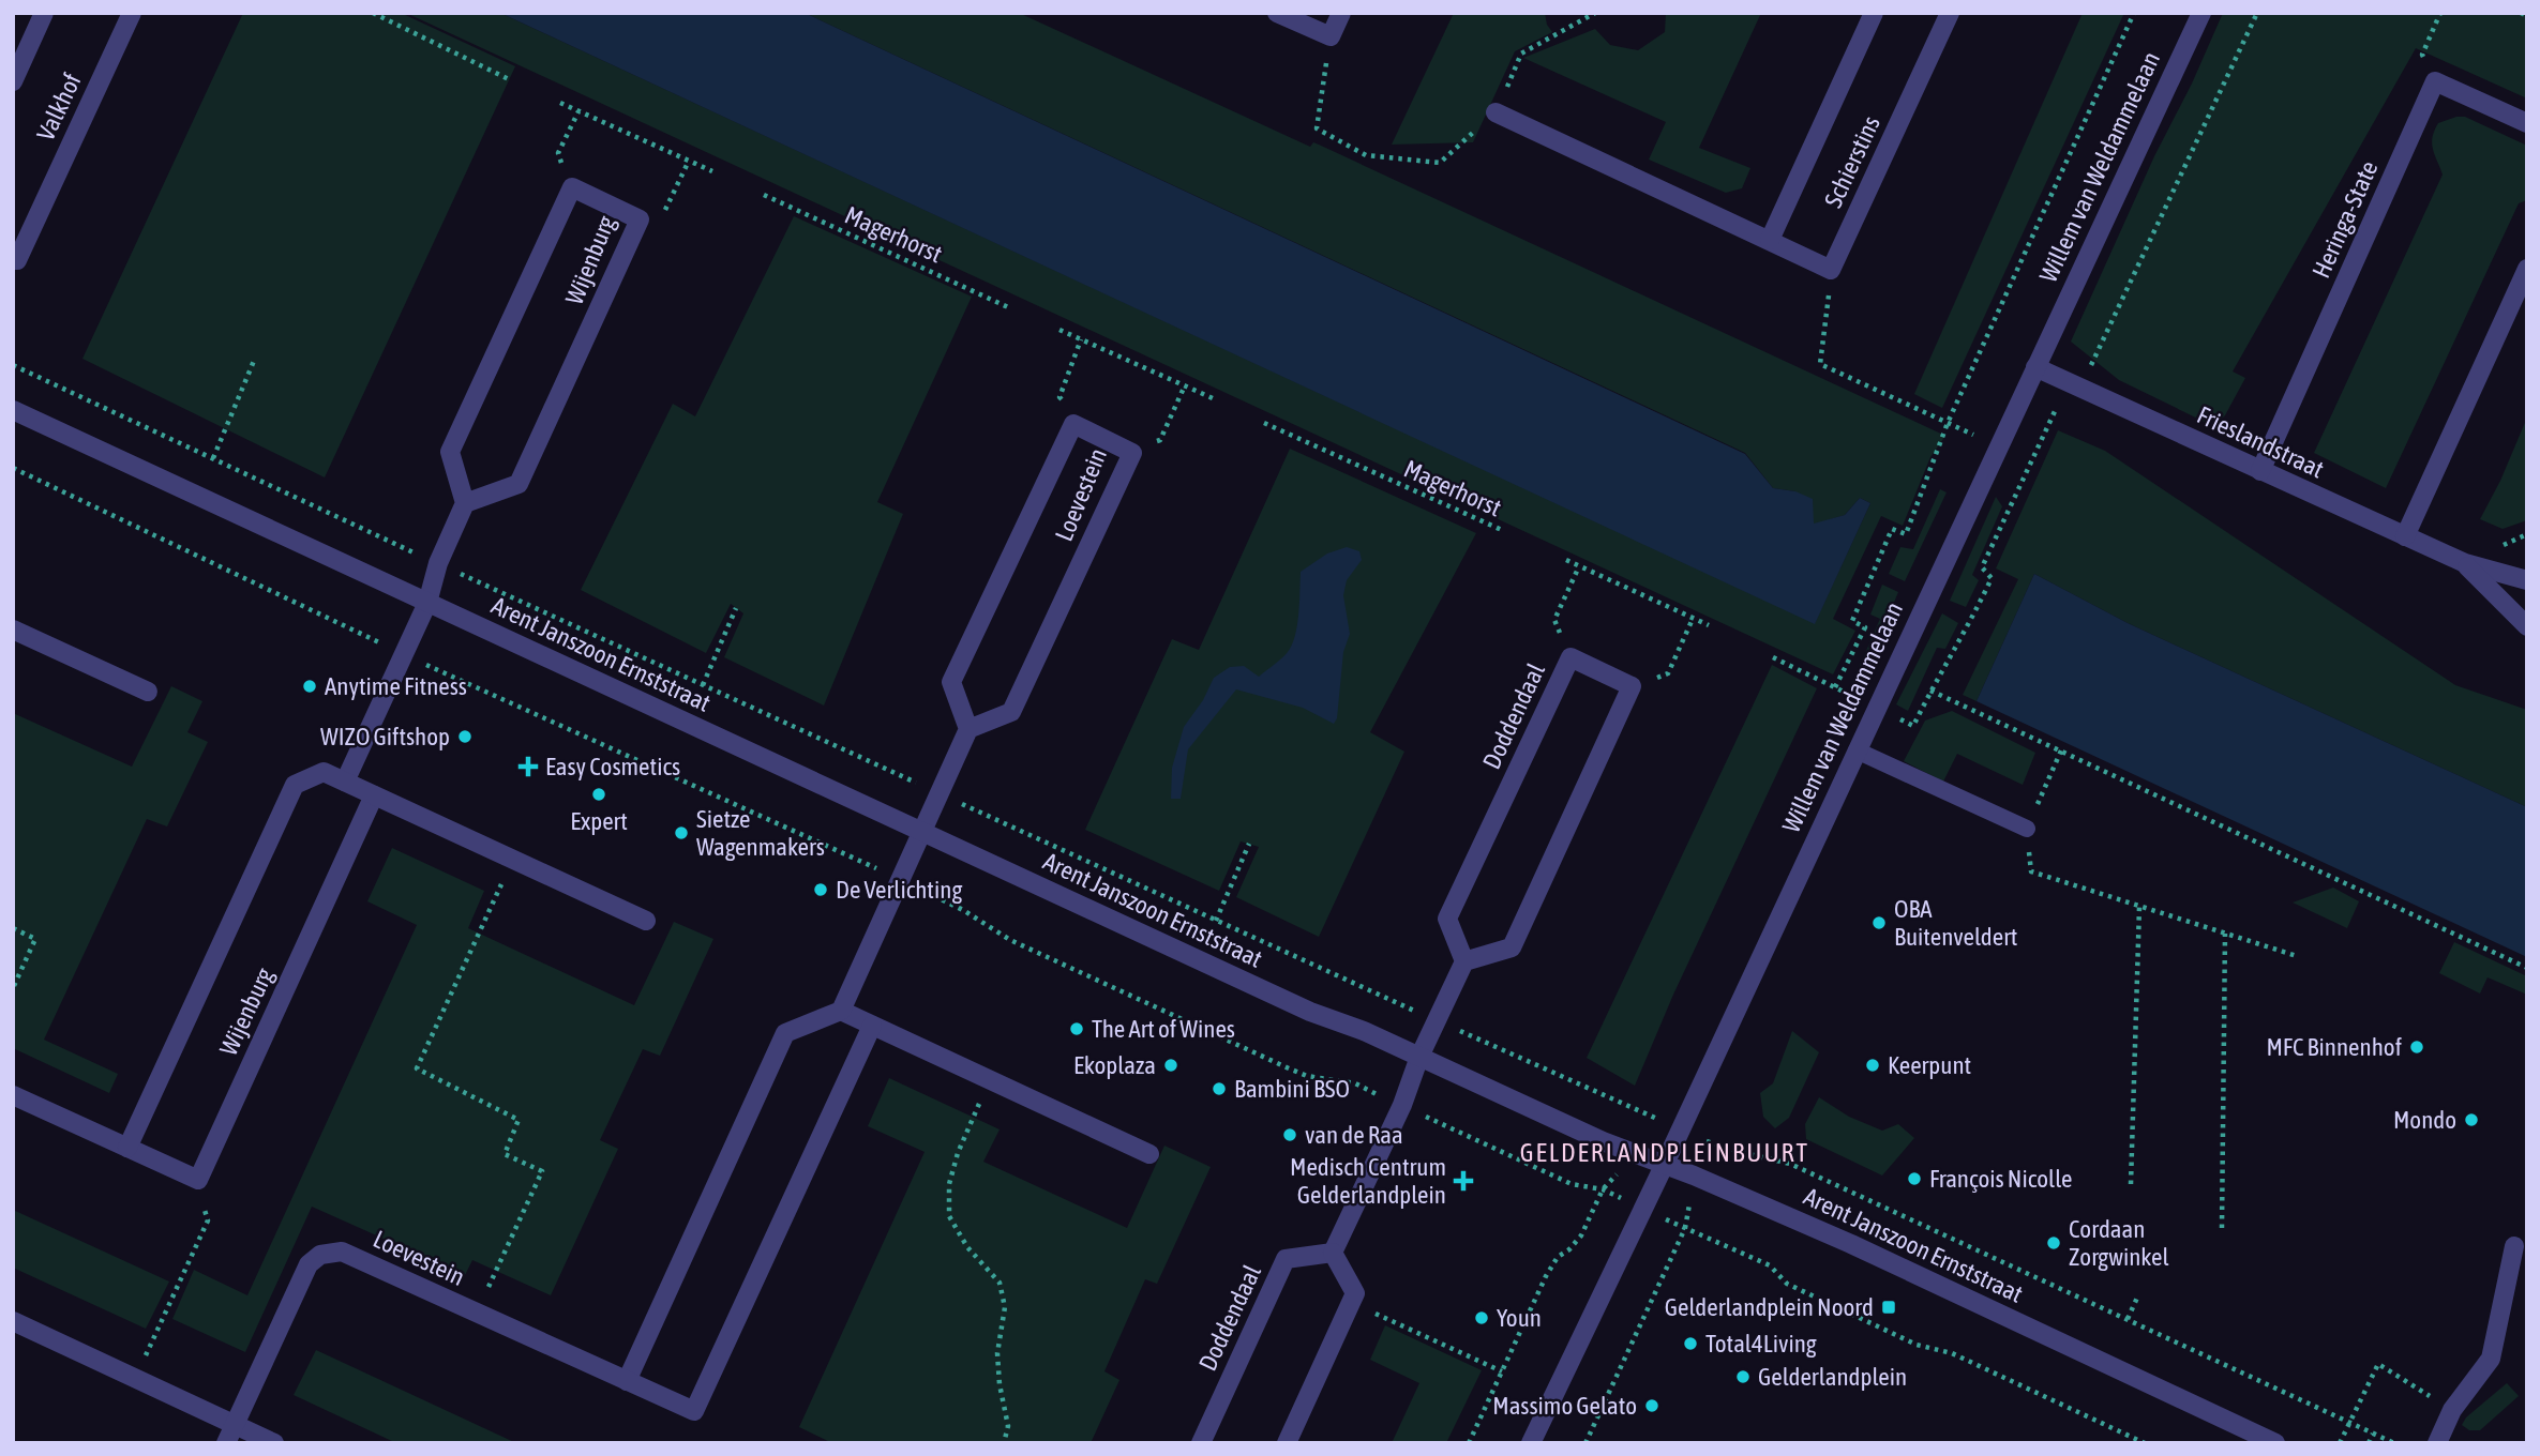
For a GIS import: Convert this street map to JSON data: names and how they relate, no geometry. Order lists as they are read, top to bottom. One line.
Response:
{"streets":{"street":["Valkhof","Schierstins","Willem van Weldammelaan","Heringa-State","Wijenburg","Frieslandstraat","Loevestein","Arent Janszoon Ernststraat","Doddendaal"],"path":["Magerhorst"]},"crossings":[["Willem van Weldammelaan","Frieslandstraat"],["Willem van Weldammelaan","Arent Janszoon Ernststraat"],["Heringa-State","Frieslandstraat"]],"districts":["GELDERLANDPLEINBUURT"],"places":{"other":["Anytime Fitness","WIZO Giftshop","Expert","Sietze Wagenmakers","De Verlichting","OBA Buitenveldert","The Art of Wines","MFC Binnenhof","Ekoplaza","Keerpunt","Bambini BSO","Mondo","van de Raa","François Nicolle","Cordaan Zorgwinkel","Youn","Total4Living","Gelderlandplein","Massimo Gelato"],"health":["Easy Cosmetics","Medisch Centrum Gelderlandplein"],"transit":["Gelderlandplein Noord"]}}
